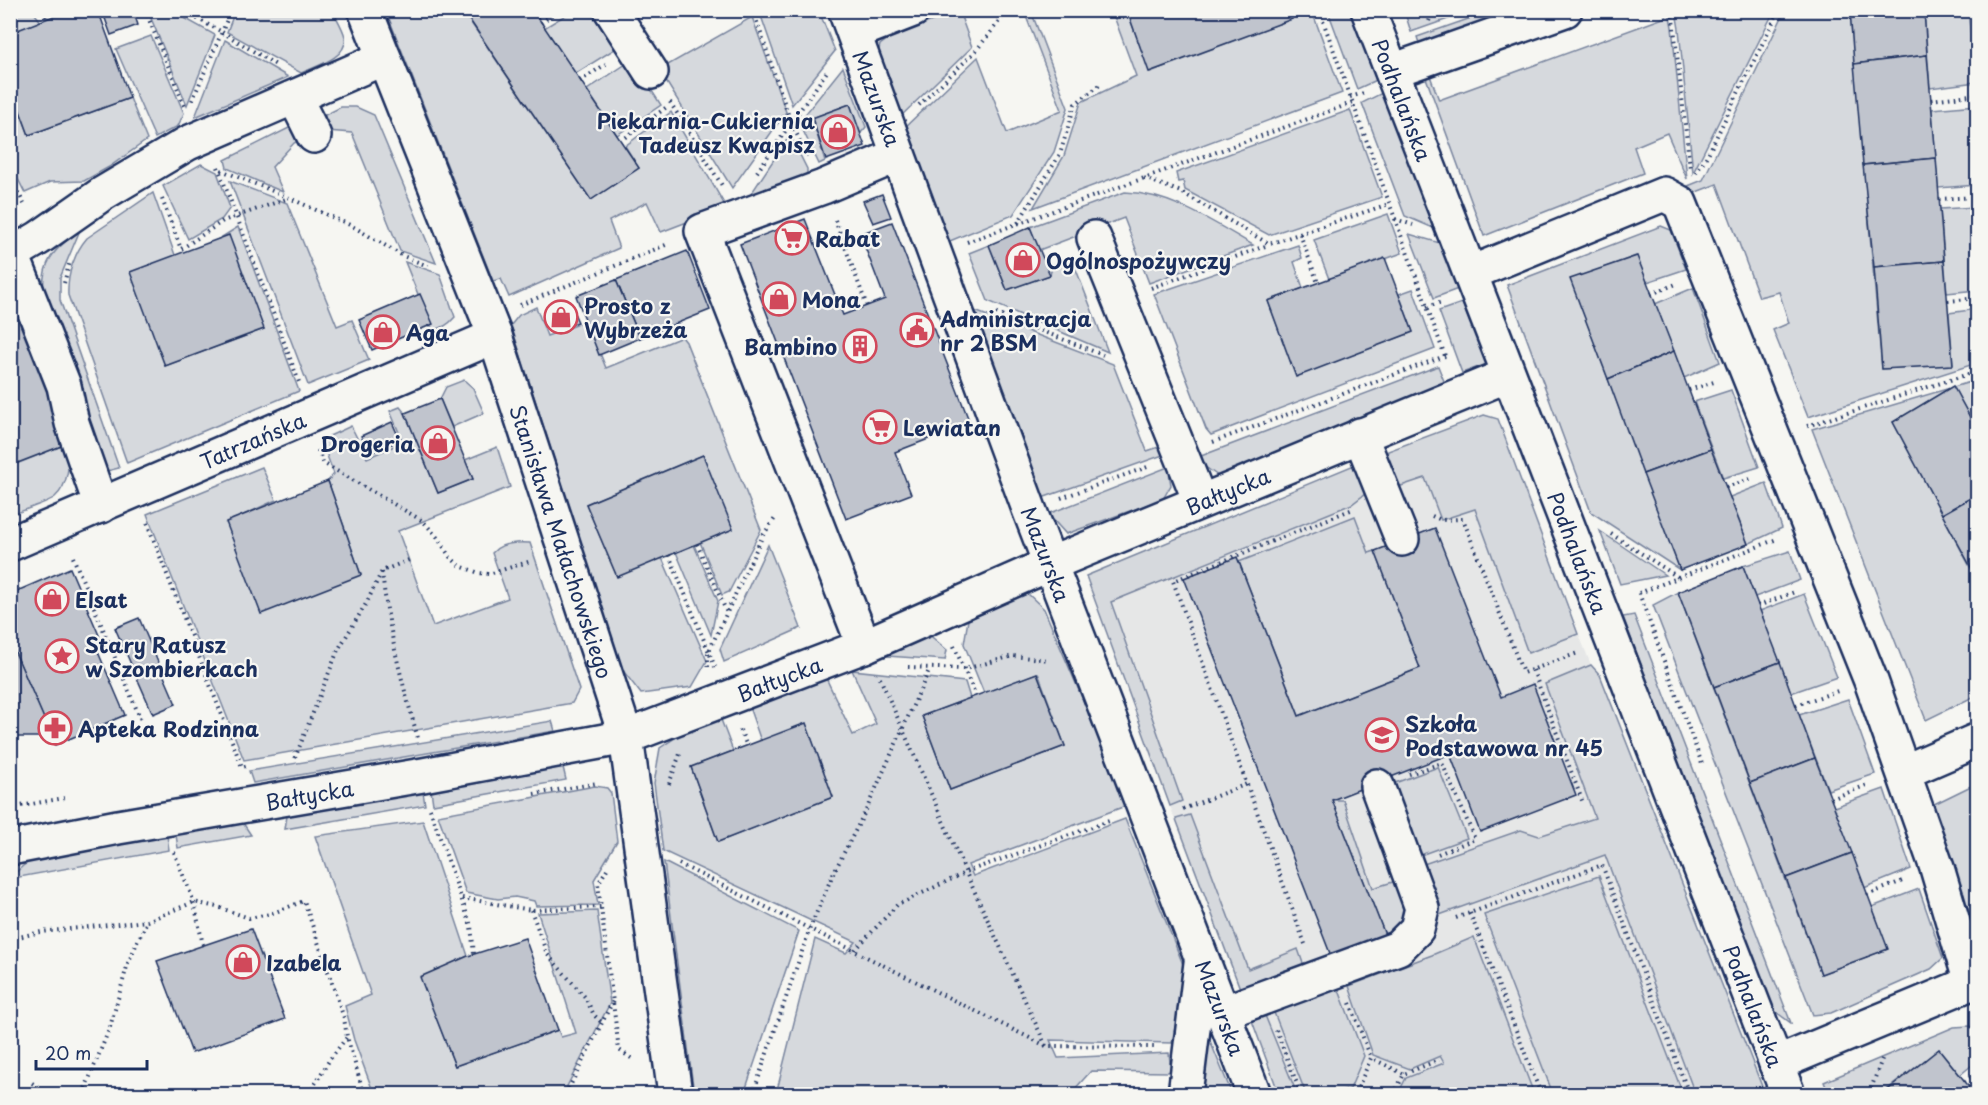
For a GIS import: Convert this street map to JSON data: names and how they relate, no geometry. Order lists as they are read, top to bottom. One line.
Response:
{"streets":{"street":["Mazurska","Podhalańska","Tatrzańska","Bałtycka","Stanisława Małachowskiego"]},"crossings":[["Mazurska","Bałtycka"],["Podhalańska","Bałtycka"],["Tatrzańska","Stanisława Małachowskiego"],["Bałtycka","Stanisława Małachowskiego"]],"places":{"shop":["Piekarnia-Cukiernia Tadeusz Kwapisz","Ogólnospożywczy","Mona","Prosto z Wybrzeża","Aga","Drogeria","Elsat","Izabela"],"supermarket":["Rabat","Lewiatan"],"public building":["Administracja nr 2 BSM"],"building":["Bambino"],"place":["Stary Ratusz w Szombierkach"],"pharmacy":["Apteka Rodzinna"],"school or university":["Szkoła Podstawowa nr 45"]},"scale_bar":"20 m"}
